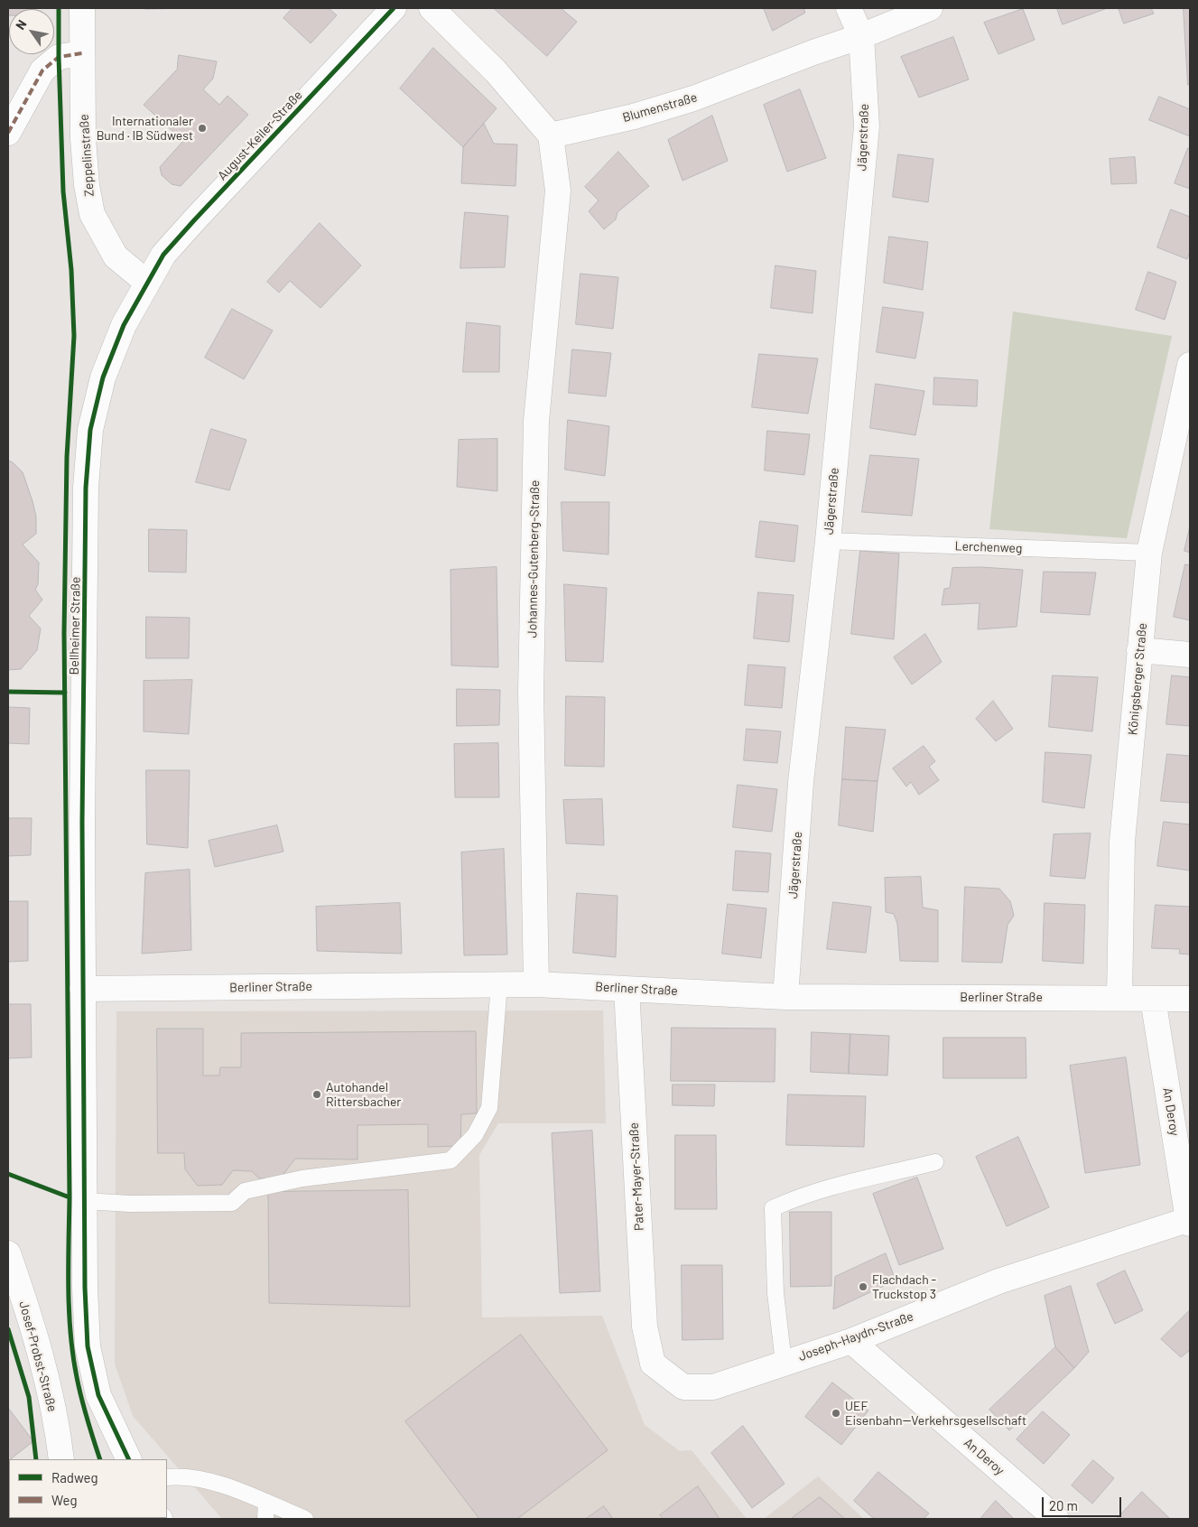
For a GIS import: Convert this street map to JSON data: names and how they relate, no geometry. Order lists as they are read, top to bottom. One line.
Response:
{"streets":{"street":["Blumenstraße","August-Keiler-Straße","Jägerstraße","Zeppelinstraße","Johannes-Gutenberg-Straße","Bellheimer Straße","Königsberger Straße","Berliner Straße","An Deroy","Pater-Mayer-Straße","Joseph-Haydn-Straße","Josef-Probst-Straße"],"lane":["Lerchenweg"]},"crossings":[["Blumenstraße","Jägerstraße"],["Blumenstraße","Johannes-Gutenberg-Straße"],["August-Keiler-Straße","Zeppelinstraße"],["August-Keiler-Straße","Bellheimer Straße"],["Jägerstraße","Lerchenweg"],["Jägerstraße","Berliner Straße"],["Zeppelinstraße","Bellheimer Straße"],["Lerchenweg","Königsberger Straße"],["Johannes-Gutenberg-Straße","Berliner Straße"],["Bellheimer Straße","Berliner Straße"],["Königsberger Straße","Berliner Straße"],["Berliner Straße","An Deroy"],["Berliner Straße","Pater-Mayer-Straße"],["An Deroy","Joseph-Haydn-Straße"],["Pater-Mayer-Straße","Joseph-Haydn-Straße"]],"places":["Internationaler Bund · IB Südwest","Autohandel Rittersbacher","Flachdach - Truckstop 3","UEF Eisenbahn--Verkehrsgesellschaft"],"legend":["Radweg","Weg"],"scale_bar":"20 m","north":"top left"}
